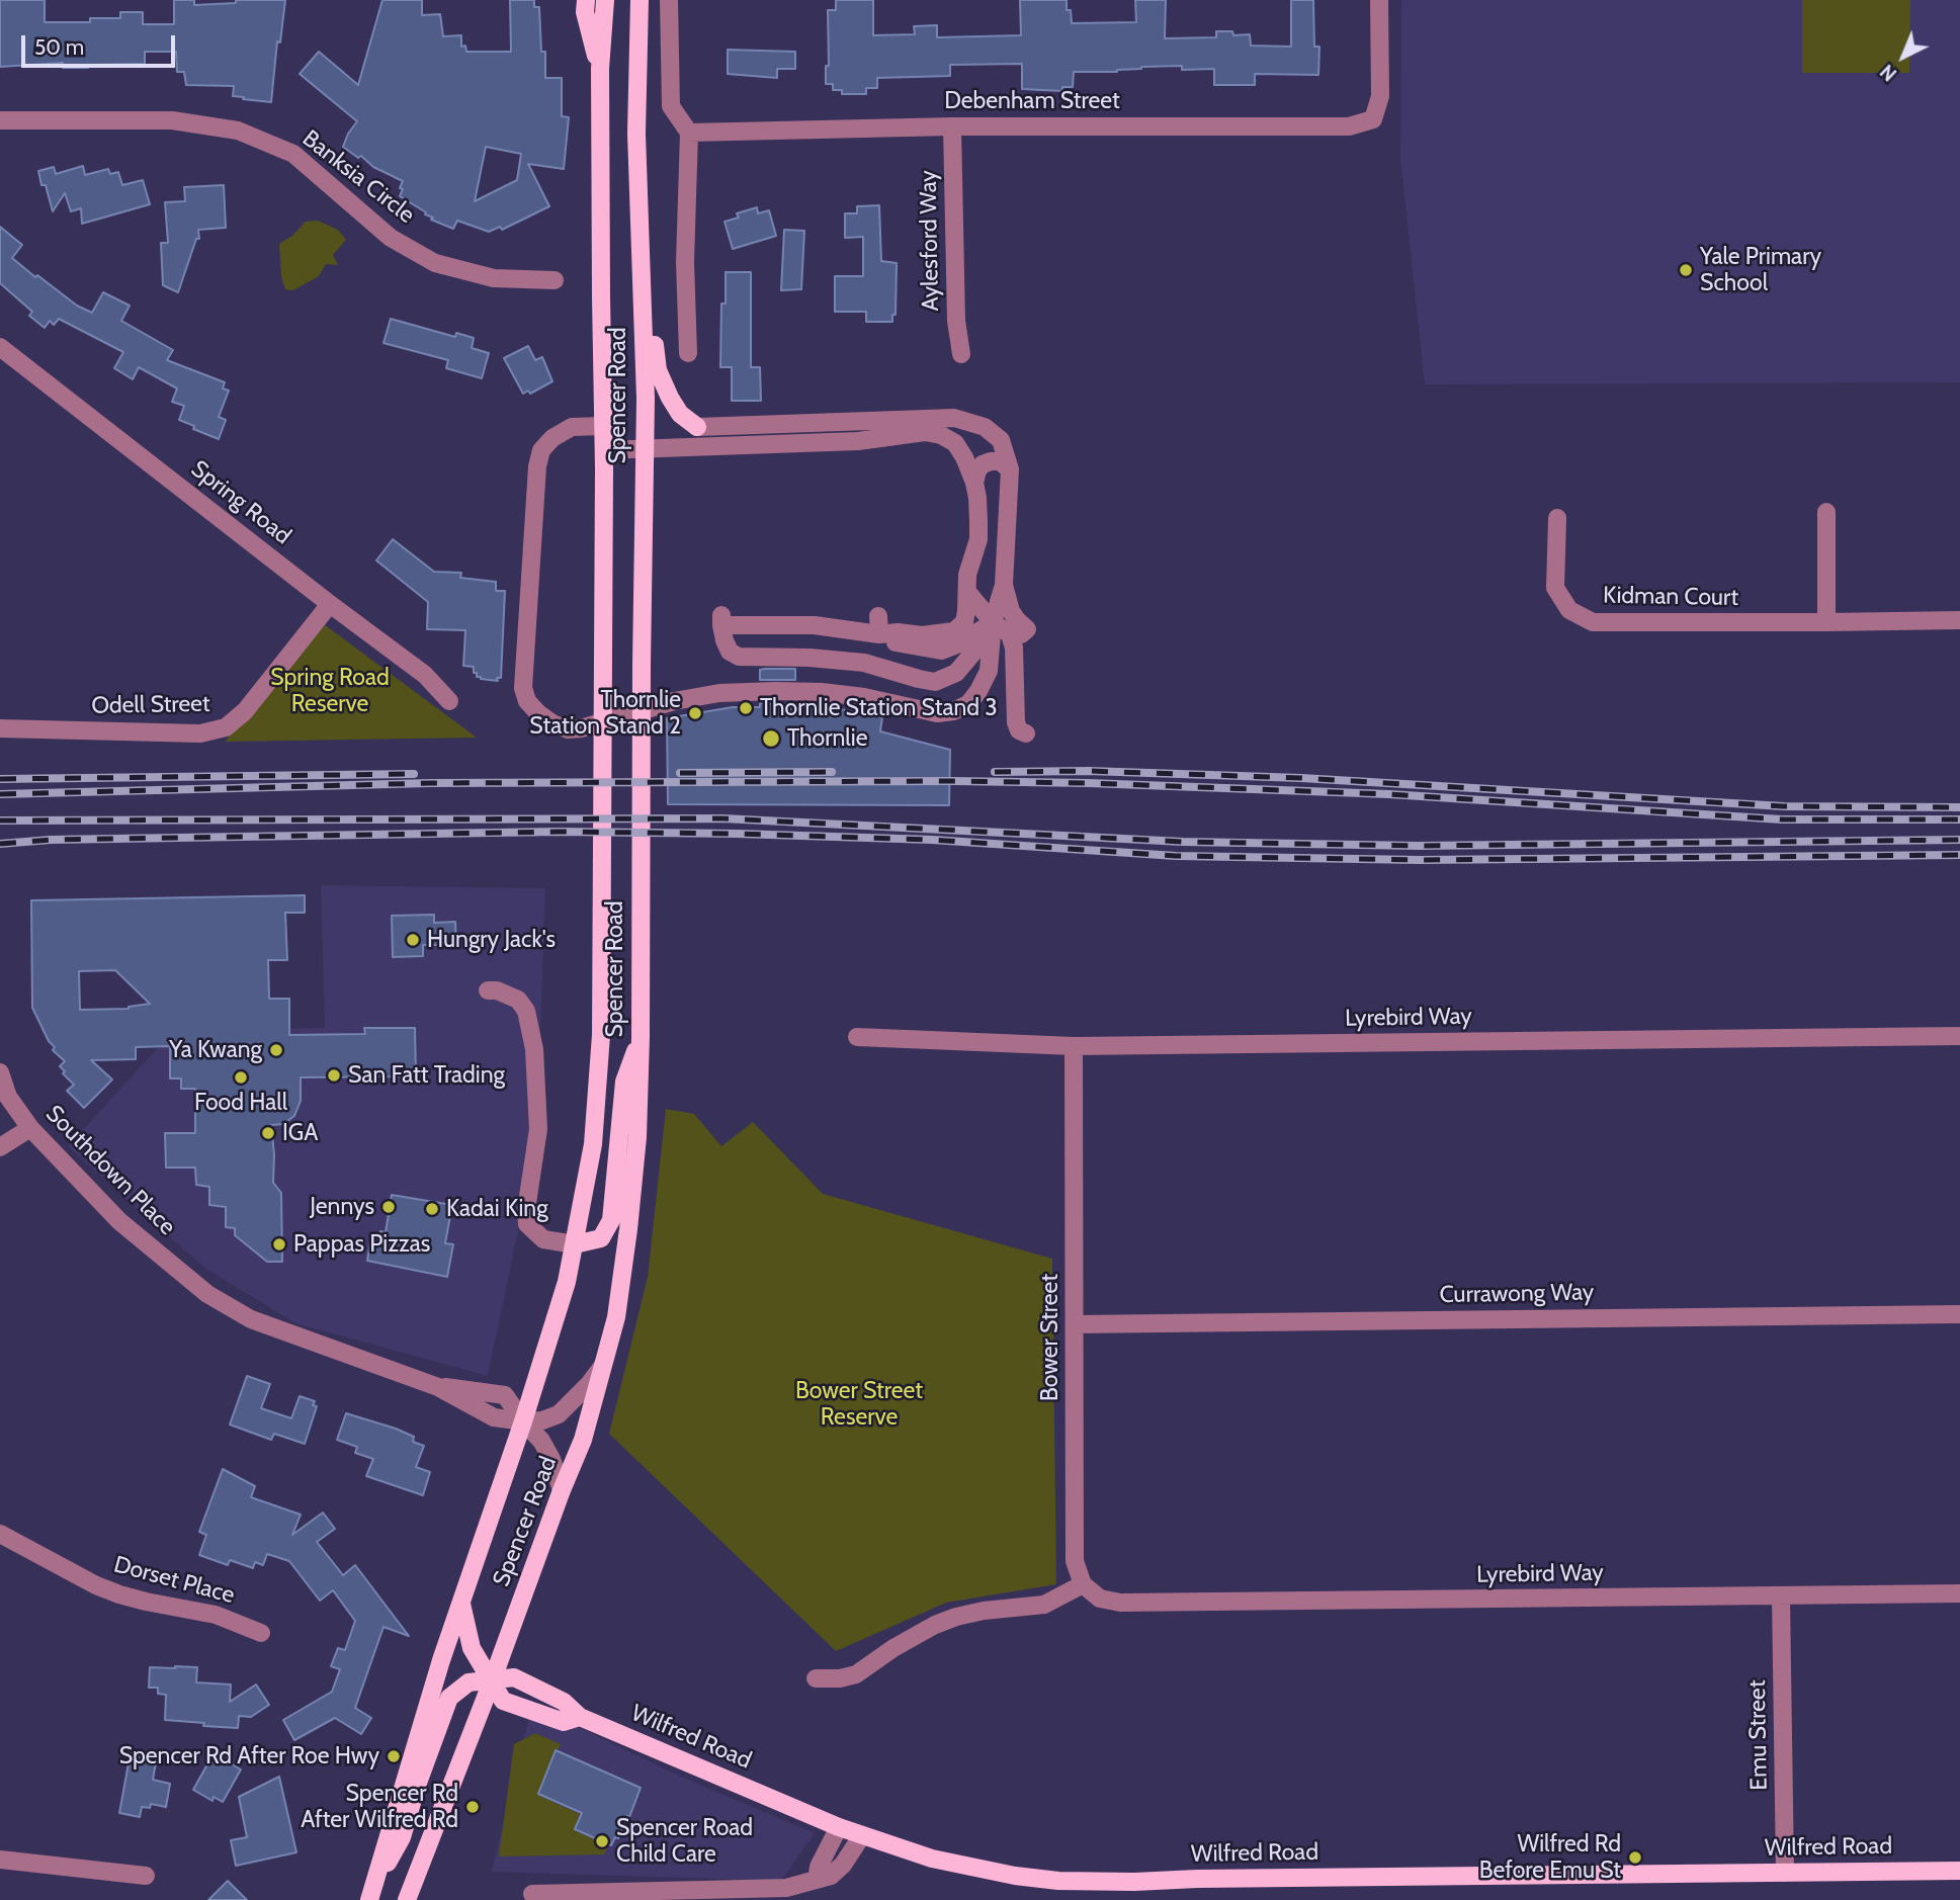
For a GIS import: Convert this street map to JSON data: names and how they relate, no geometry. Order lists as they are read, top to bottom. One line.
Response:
{"streets":{"main road":["Spencer Road","Wilfred Road"],"street":["Debenham Street","Banksia Circle","Aylesford Way","Spring Road","Kidman Court","Odell Street","Lyrebird Way","Southdown Place","Currawong Way","Bower Street","Dorset Place","Emu Street"]},"crossings":[["Debenham Street","Aylesford Way"],["Spencer Road","Southdown Place"],["Spencer Road","Wilfred Road"],["Spring Road","Odell Street"],["Lyrebird Way","Bower Street"],["Lyrebird Way","Emu Street"],["Currawong Way","Bower Street"],["Emu Street","Wilfred Road"]],"parks":["Spring Road Reserve","Bower Street Reserve"],"places":["Yale Primary School","Thornlie Station Stand 3","Thornlie Station Stand 2","Thornlie","Hungry Jack's","Ya Kwang","San Fatt Trading","Food Hall","IGA","Jennys","Kadai King","Pappas Pizzas","Spencer Rd After Roe Hwy","Spencer Rd After Wilfred Rd","Spencer Road Child Care","Wilfred Rd Before Emu St"],"scale_bar":"50 m","north":"bottom left"}
